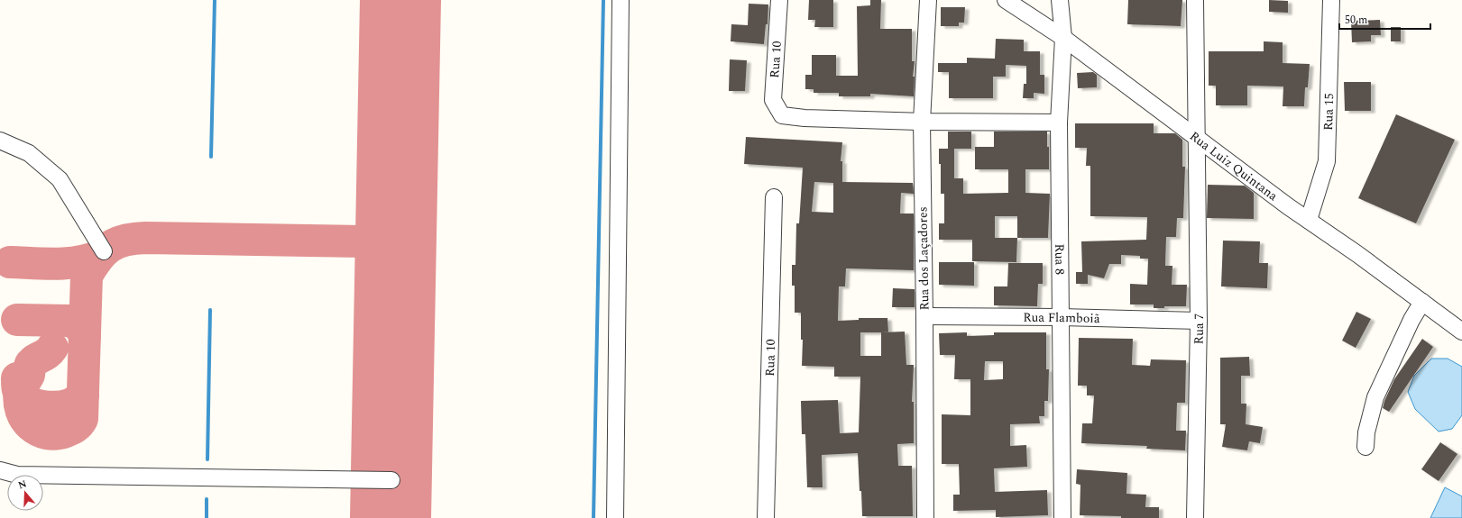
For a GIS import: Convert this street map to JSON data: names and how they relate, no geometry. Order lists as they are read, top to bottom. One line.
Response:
{"streets":{"street":["Rua 10","Rua 15","Rua Luiz Quintana","Rua dos Laçadores","Rua 8","Rua Flamboiã","Rua 7"]},"crossings":[["Rua 10","Rua dos Laçadores"],["Rua 15","Rua Luiz Quintana"],["Rua Luiz Quintana","Rua 8"],["Rua Luiz Quintana","Rua 7"],["Rua dos Laçadores","Rua Flamboiã"],["Rua 8","Rua Flamboiã"],["Rua Flamboiã","Rua 7"]],"scale_bar":"50 m","north":"top"}
